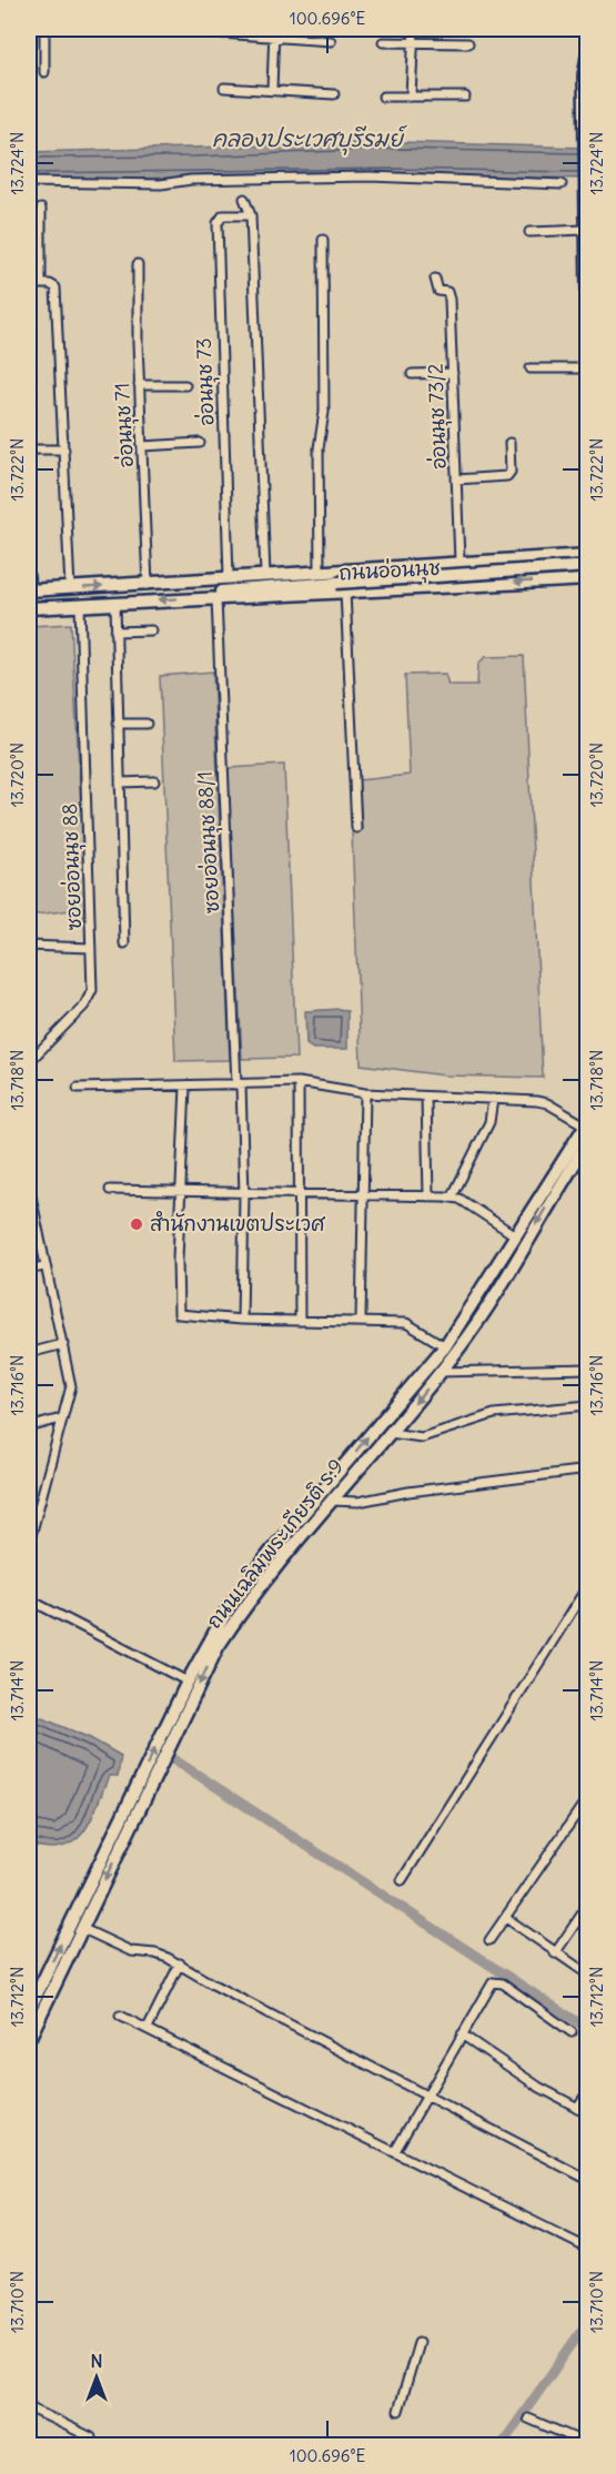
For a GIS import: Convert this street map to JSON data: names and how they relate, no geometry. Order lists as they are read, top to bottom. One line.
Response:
{"streets":{"main road":["ถนนอ่อนนุช","ถนนเฉลิมพระเกียรติ ร.9"],"street":["อ่อนนุช 73","อ่อนนุช 73/2","อ่อนนุช 71","ซอยอ่อนนุช 88/1","ซอยอ่อนนุช 88"]},"crossings":[["อ่อนนุช 73","ถนนอ่อนนุช"],["อ่อนนุช 73/2","ถนนอ่อนนุช"],["อ่อนนุช 71","ถนนอ่อนนุช"],["ถนนอ่อนนุช","ซอยอ่อนนุช 88/1"],["ถนนอ่อนนุช","ซอยอ่อนนุช 88"]],"water":["คลองประเวศบุรีรมย์"],"places":["สำนักงานเขตประเวศ"],"north":"top","coordinates":["100.696°E","13.724°N","13.722°N","13.720°N","13.718°N","13.716°N","13.714°N","13.712°N","13.710°N"]}
